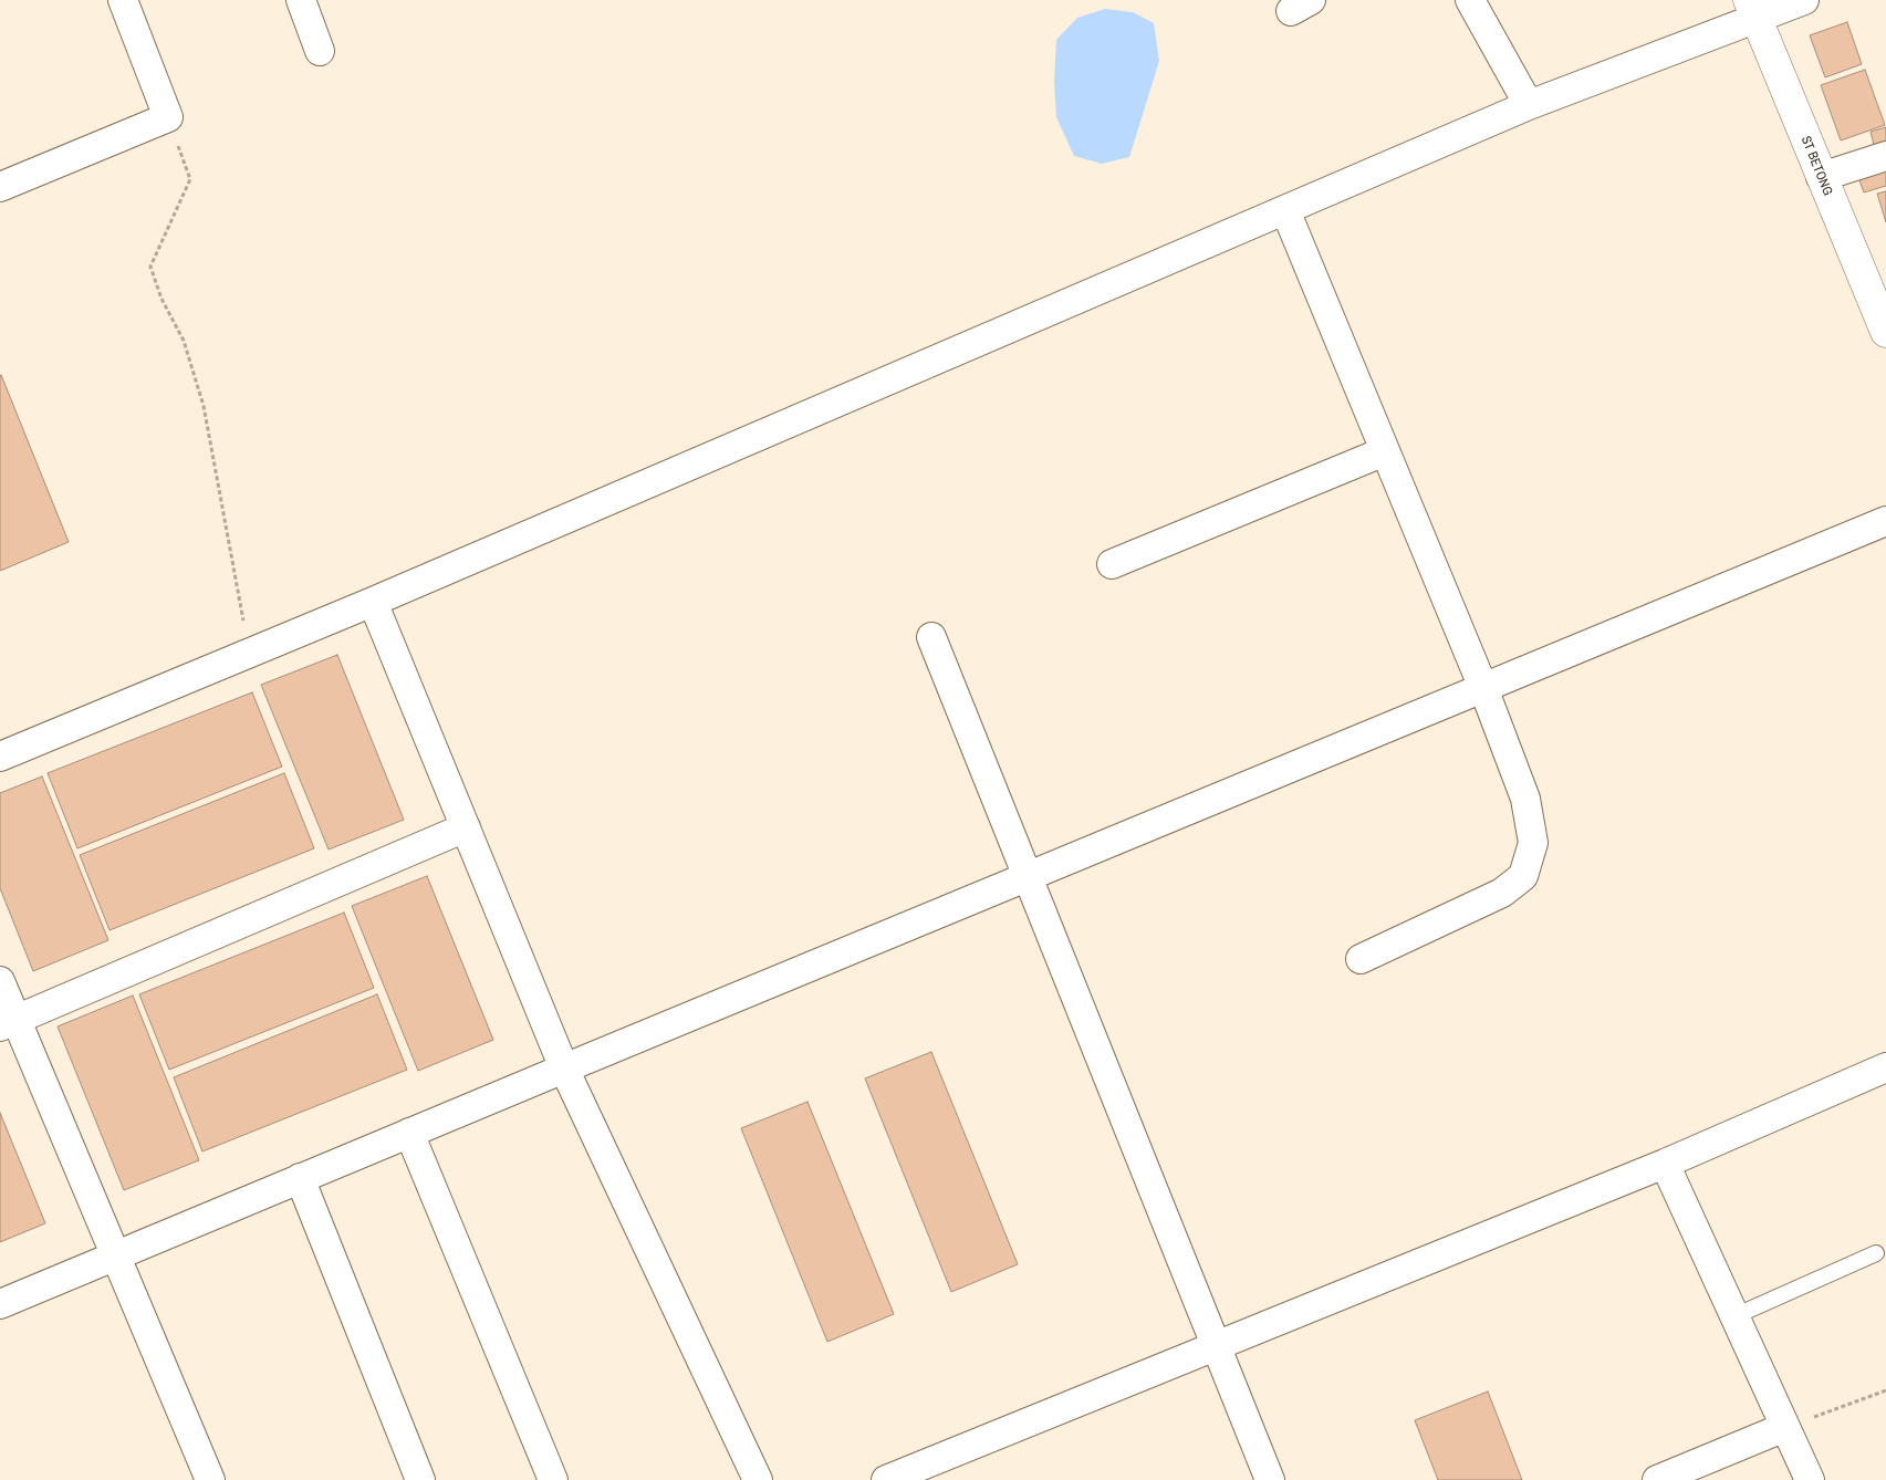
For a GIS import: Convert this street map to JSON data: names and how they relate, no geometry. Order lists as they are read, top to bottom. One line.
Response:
{"streets":{"street":["ST BETONG"]}}
